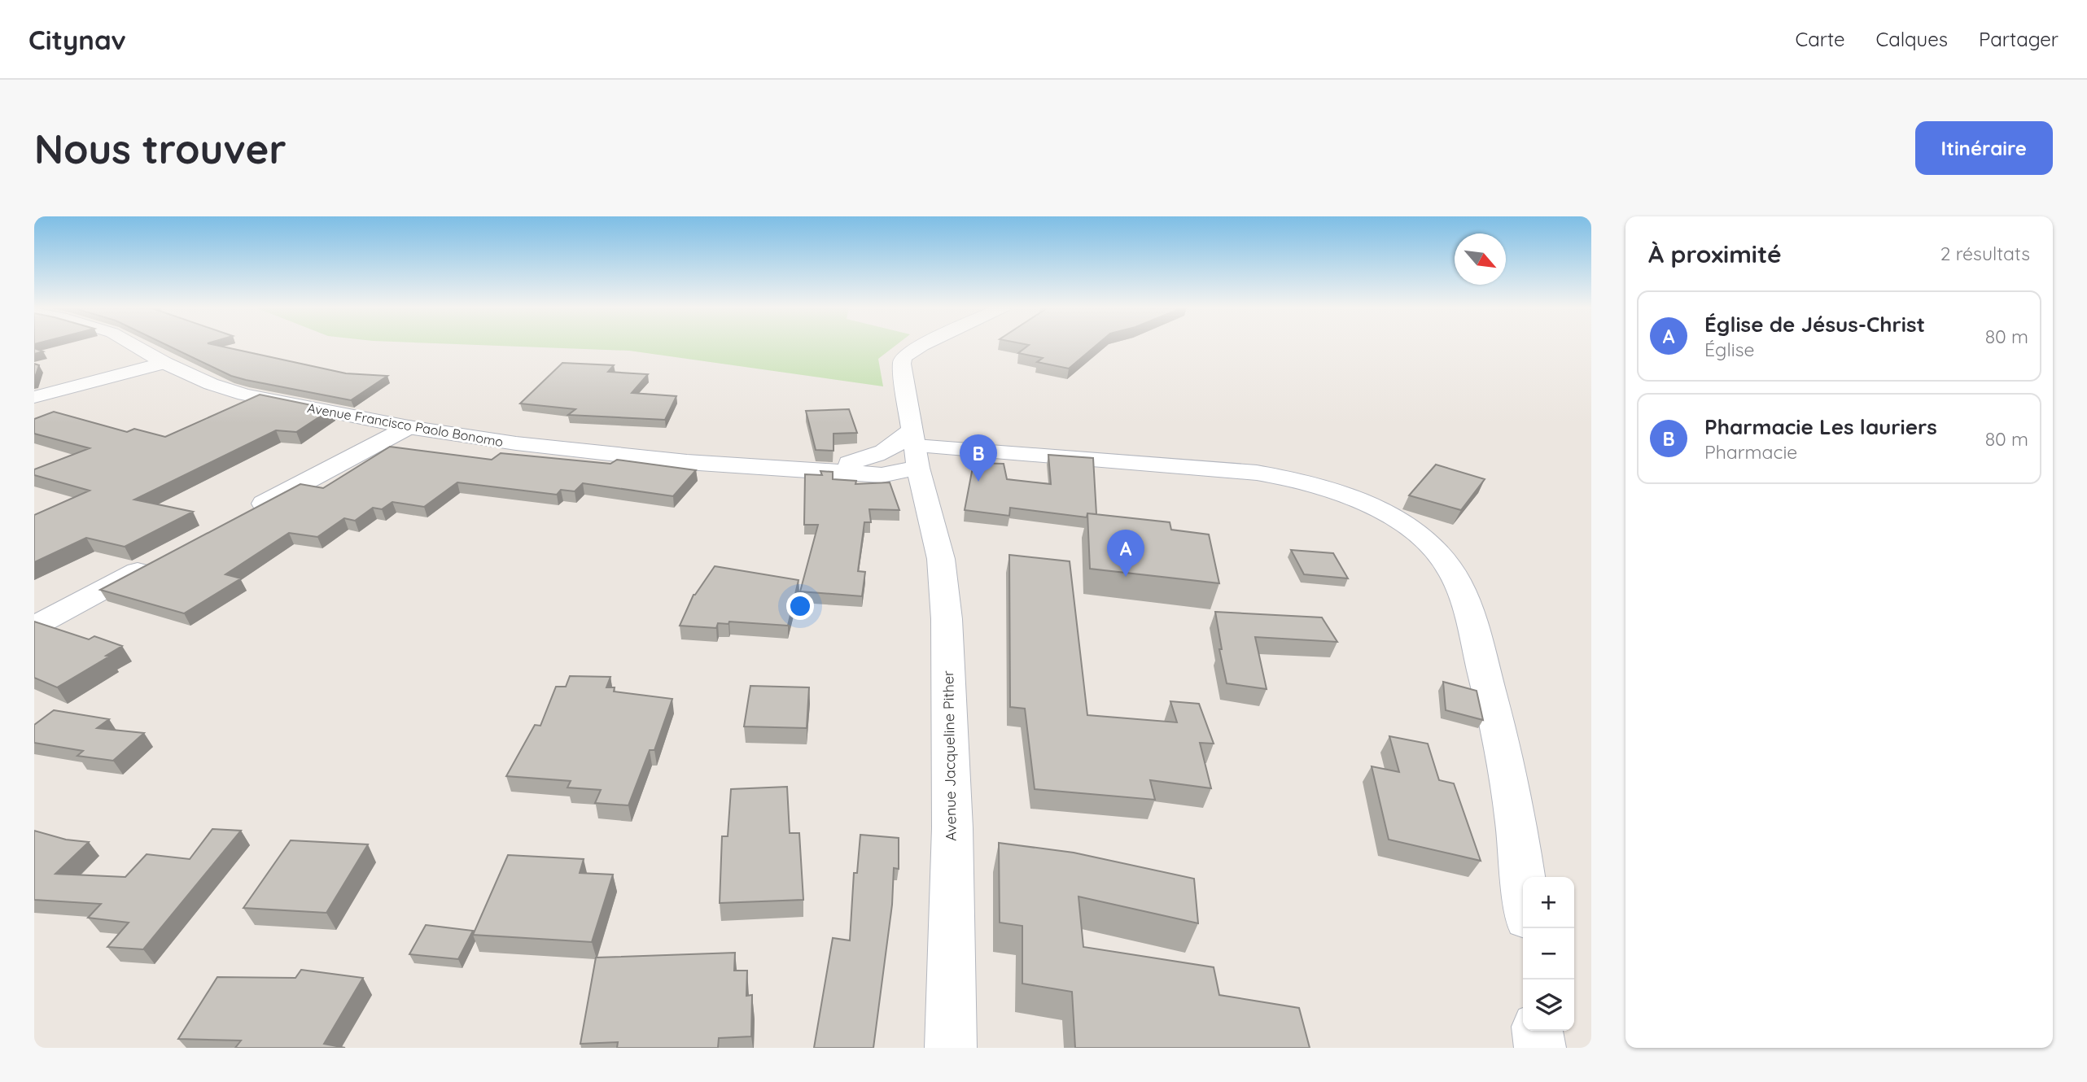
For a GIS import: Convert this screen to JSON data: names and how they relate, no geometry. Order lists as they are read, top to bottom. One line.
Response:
{"streets":{"street":["Avenue Francisco Paolo Bonomo","Avenue Jacqueline Pither"]},"north":"bottom right","page":{"header":"Citynav","nav":["Carte","Calques","Partager"],"buttons":"Itinéraire","title":"Nous trouver","heading":["À proximité","2 résultats"],"list":[{"mark":"A","name":"Église de Jésus-Christ","note":"Église","value":"80 m"},{"mark":"B","name":"Pharmacie Les lauriers","note":"Pharmacie","value":"80 m"}],"pins":["B","A"],"map_buttons":["+","−"]}}
